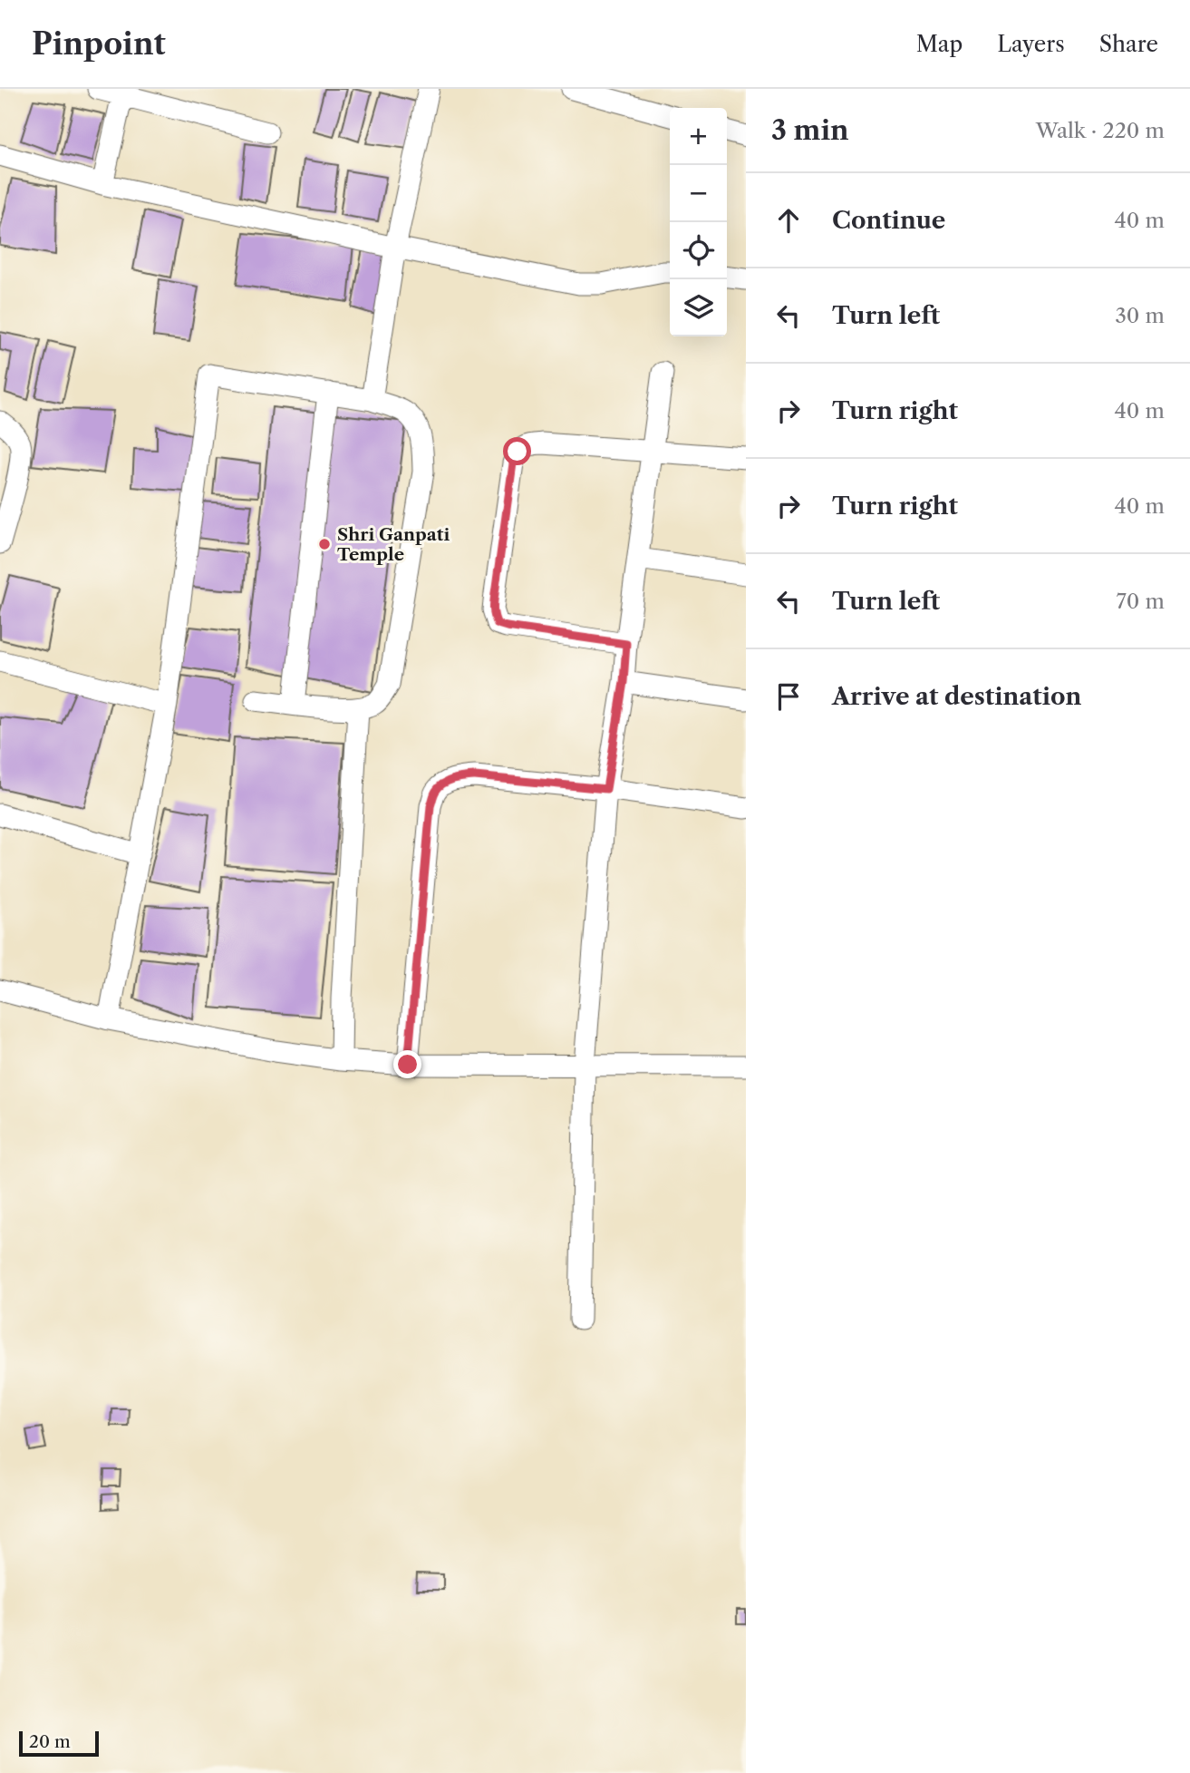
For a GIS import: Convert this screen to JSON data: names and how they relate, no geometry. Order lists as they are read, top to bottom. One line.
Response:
{"places":["Shri Ganpati Temple"],"scale_bar":"20 m","page":{"header":"Pinpoint","nav":["Map","Layers","Share"],"heading":["3 min","Walk · 220 m"],"map_buttons":["+","−"],"list":[["Continue","40 m"],["Turn left","30 m"],["Turn right","40 m"],["Turn right","40 m"],["Turn left","70 m"],"Arrive at destination"],"scale":"20 m"}}
